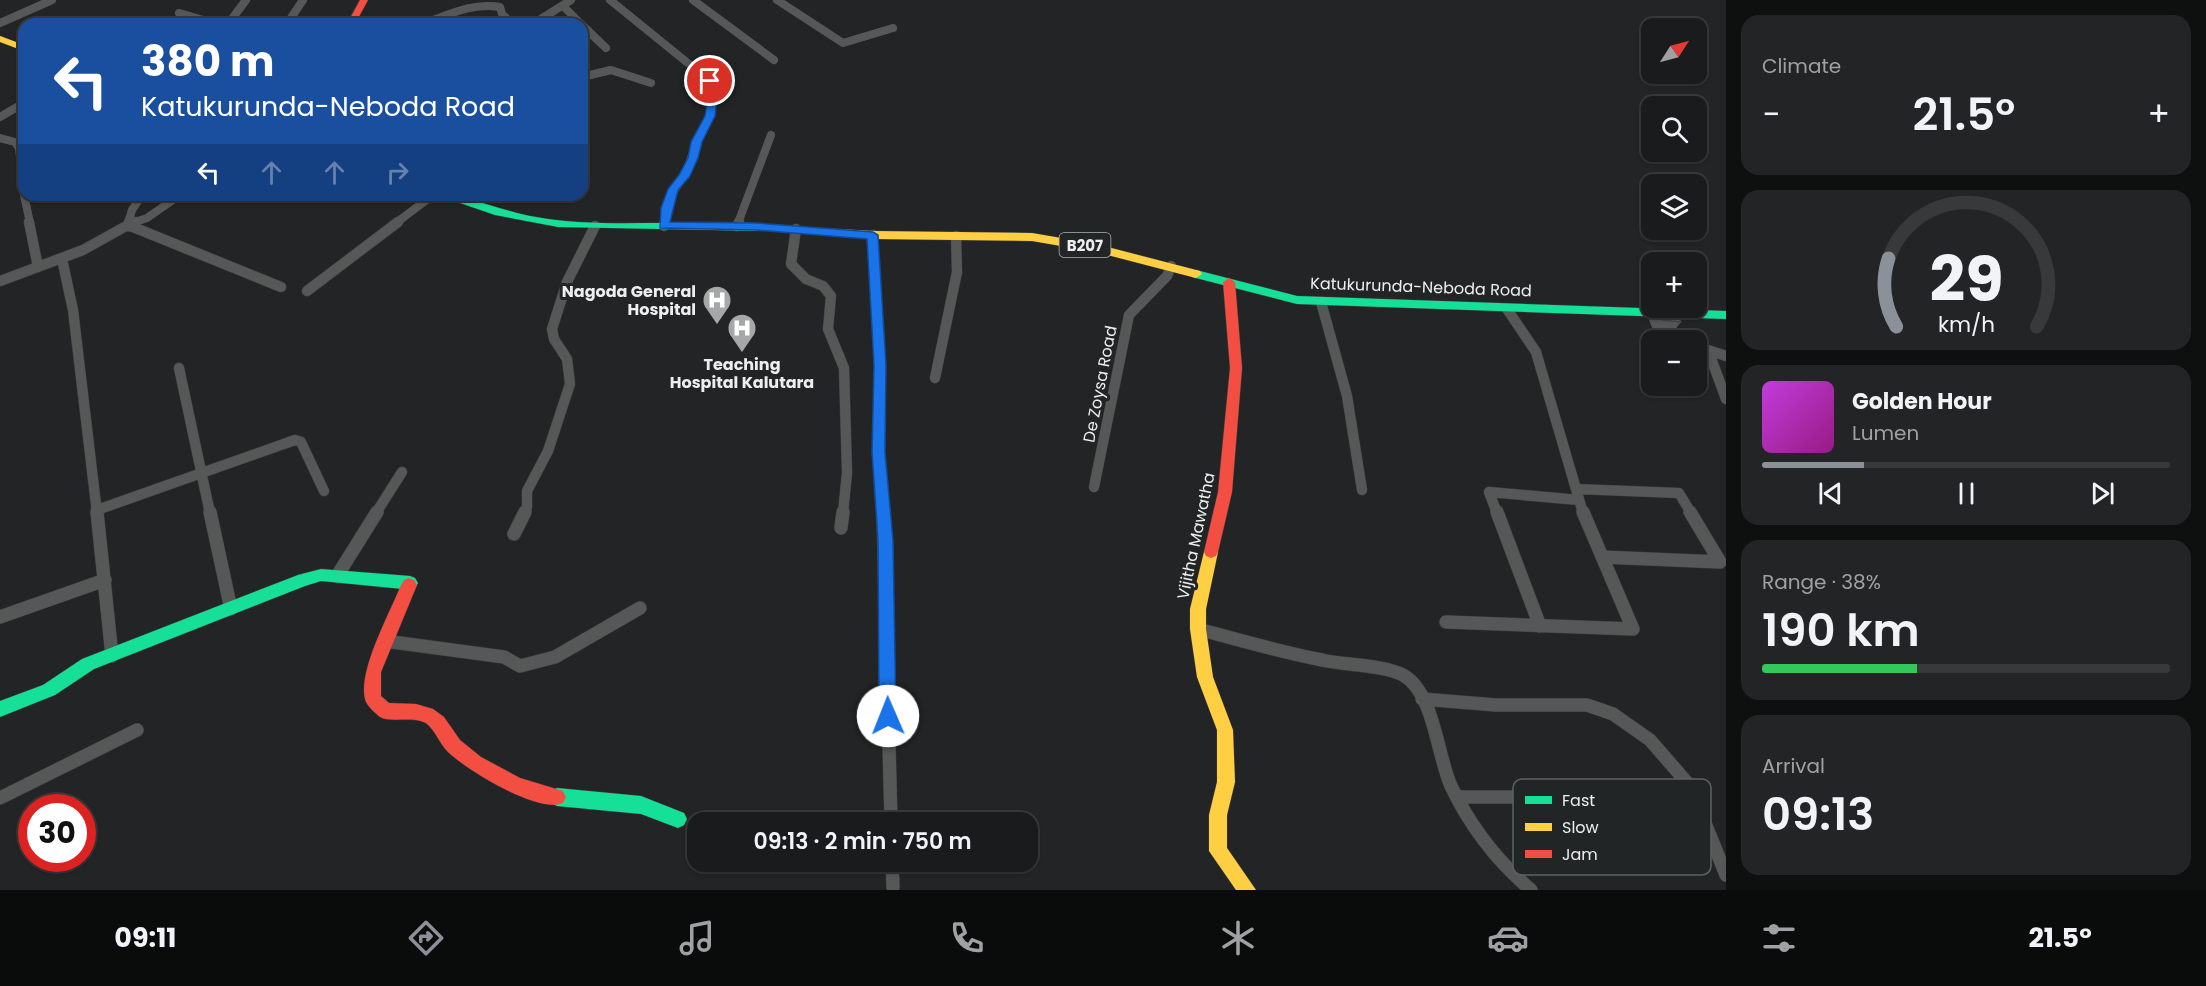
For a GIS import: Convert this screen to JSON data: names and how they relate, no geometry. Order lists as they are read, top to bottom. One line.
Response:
{"streets":{"main road":["B207","Katukurunda-Neboda Road","Vijitha Mawatha"],"street":["De Zoysa Road"]},"crossings":[["Katukurunda-Neboda Road","De Zoysa Road"],["Katukurunda-Neboda Road","Vijitha Mawatha"]],"places":{"hospital":["Nagoda General Hospital","Teaching Hospital Kalutara"]},"legend":["Fast","Slow","Jam"],"north":"top right","page":{"tile":["Climate",["Range · 38%","190 km"],["Arrival","09:13"]],"map_buttons":["+","−"],"turn":["380 m","Katukurunda-Neboda Road"],"heat":["−","21.5°","+"],"song":["Golden Hour","Lumen"],"limit":"30","trip":"09:13 · 2 min · 750 m","tabs":["09:11","21.5°"],"gauge":["29","km/h"]}}
